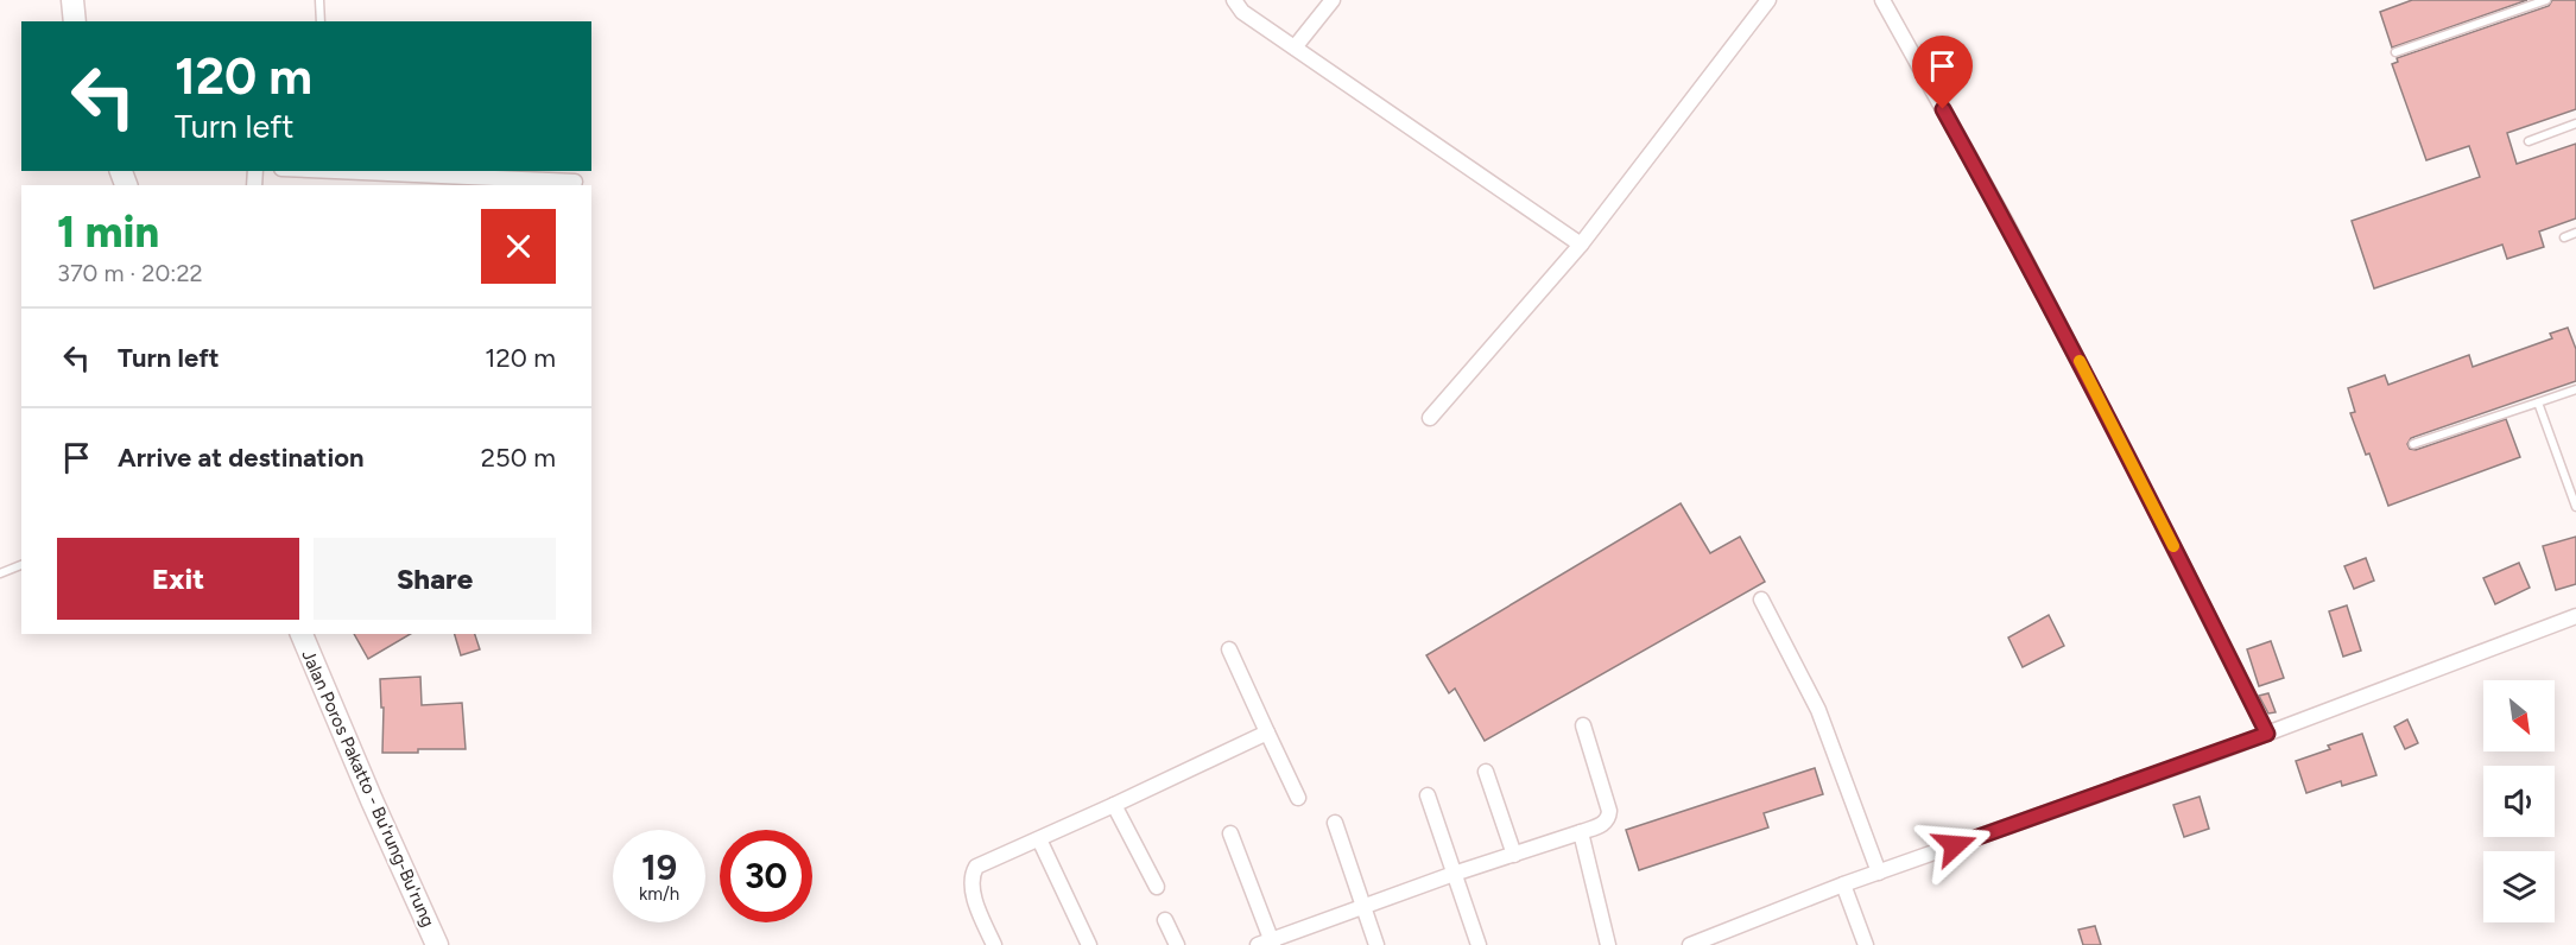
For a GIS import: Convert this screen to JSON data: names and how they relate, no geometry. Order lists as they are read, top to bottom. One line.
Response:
{"streets":{"main road":["Jalan Poros Pakatto - Bu'rung-Bu'rung"]},"north":"bottom right","page":{"turn":["120 m","Turn left"],"heading":["1 min","370 m · 20:22"],"list":[{"name":"Turn left","value":"120 m"},{"name":"Arrive at destination","value":"250 m"}],"buttons":["Exit","Share"],"speed":"19 km/h","limit":"30"}}
